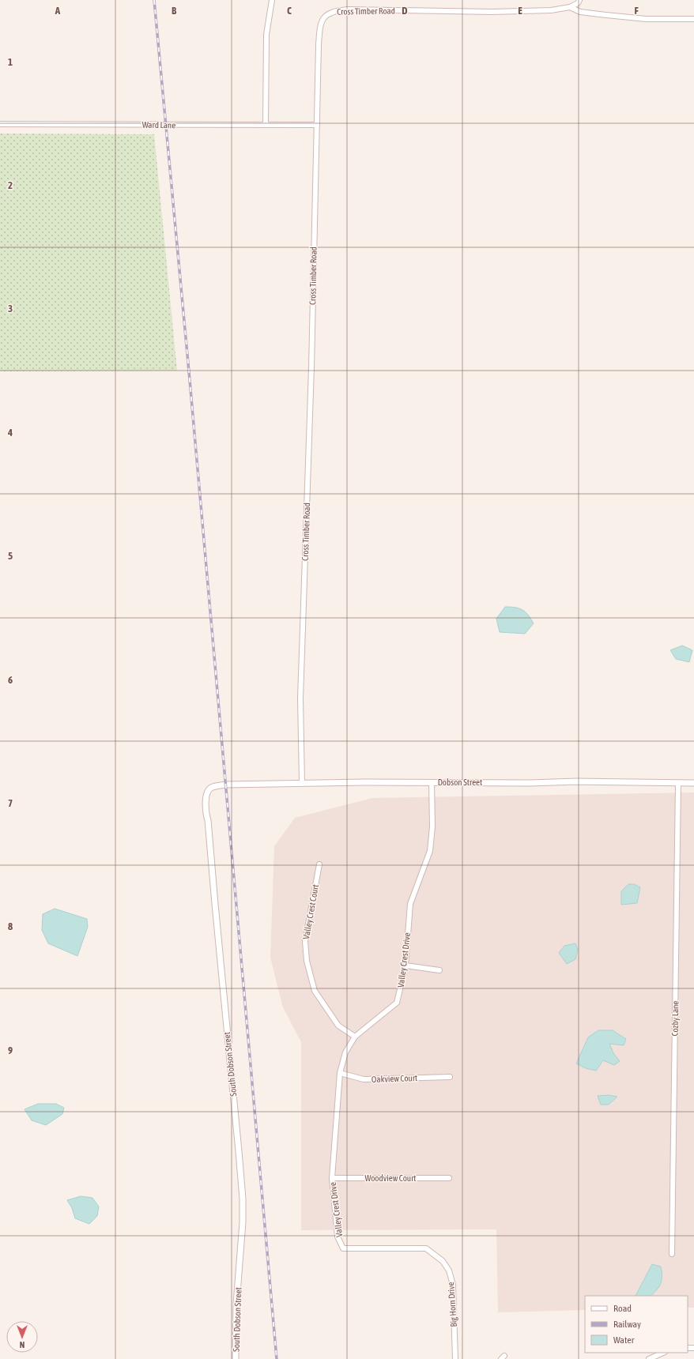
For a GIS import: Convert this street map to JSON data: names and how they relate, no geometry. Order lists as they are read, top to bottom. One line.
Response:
{"streets":{"street":["Cross Timber Road","Ward Lane","Dobson Street","Valley Crest Court","Valley Crest Drive","Cozby Lane","South Dobson Street","Oakview Court","Woodview Court","Big Horn Drive"]},"crossings":[["Cross Timber Road","Ward Lane"],["Cross Timber Road","Dobson Street"],["Dobson Street","Valley Crest Drive"],["Dobson Street","Cozby Lane"],["Dobson Street","South Dobson Street"],["Valley Crest Court","Valley Crest Drive"],["Valley Crest Drive","Oakview Court"],["Valley Crest Drive","Woodview Court"],["Valley Crest Drive","Big Horn Drive"]],"legend":["Road","Railway","Water"],"north":"bottom","grid":{"columns":["A","B","C","D","E","F"],"rows":["1","2","3","4","5","6","7","8","9"]}}
